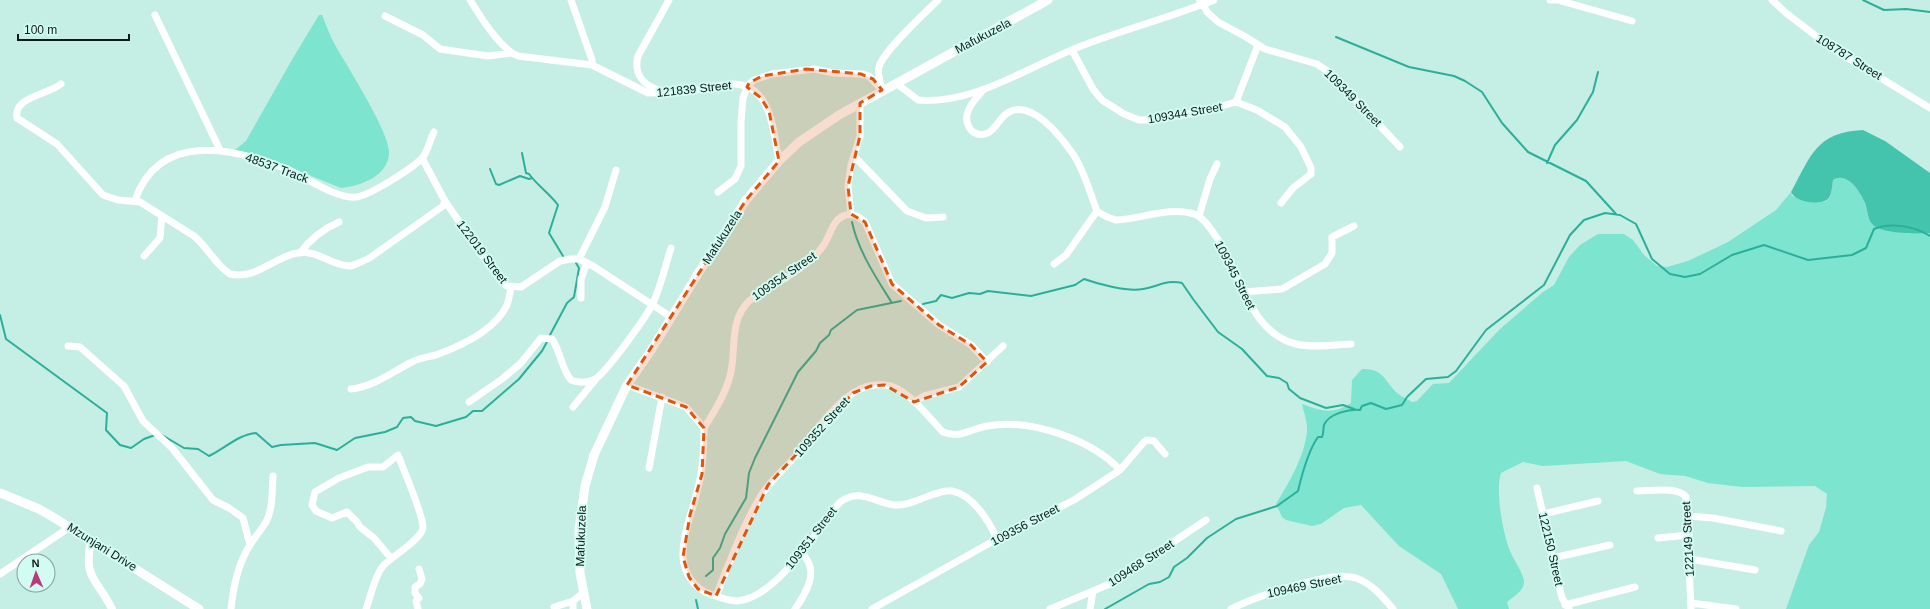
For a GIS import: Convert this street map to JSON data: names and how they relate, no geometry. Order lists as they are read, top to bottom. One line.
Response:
{"streets":{"main road":["Mafukuzela","Mzunjani Drive"],"street":["108787 Street","121839 Street","109349 Street","109344 Street","48537 Track","122019 Street","109345 Street","109354 Street","109352 Street","109356 Street","109351 Street","122149 Street","122150 Street","109468 Street","109469 Street"]},"crossings":[["Mafukuzela","121839 Street"],["48537 Track","122019 Street"],["109354 Street","109351 Street"],["109352 Street","109356 Street"],["109352 Street","109351 Street"],["109356 Street","109351 Street"]],"scale_bar":"100 m","north":"top"}
